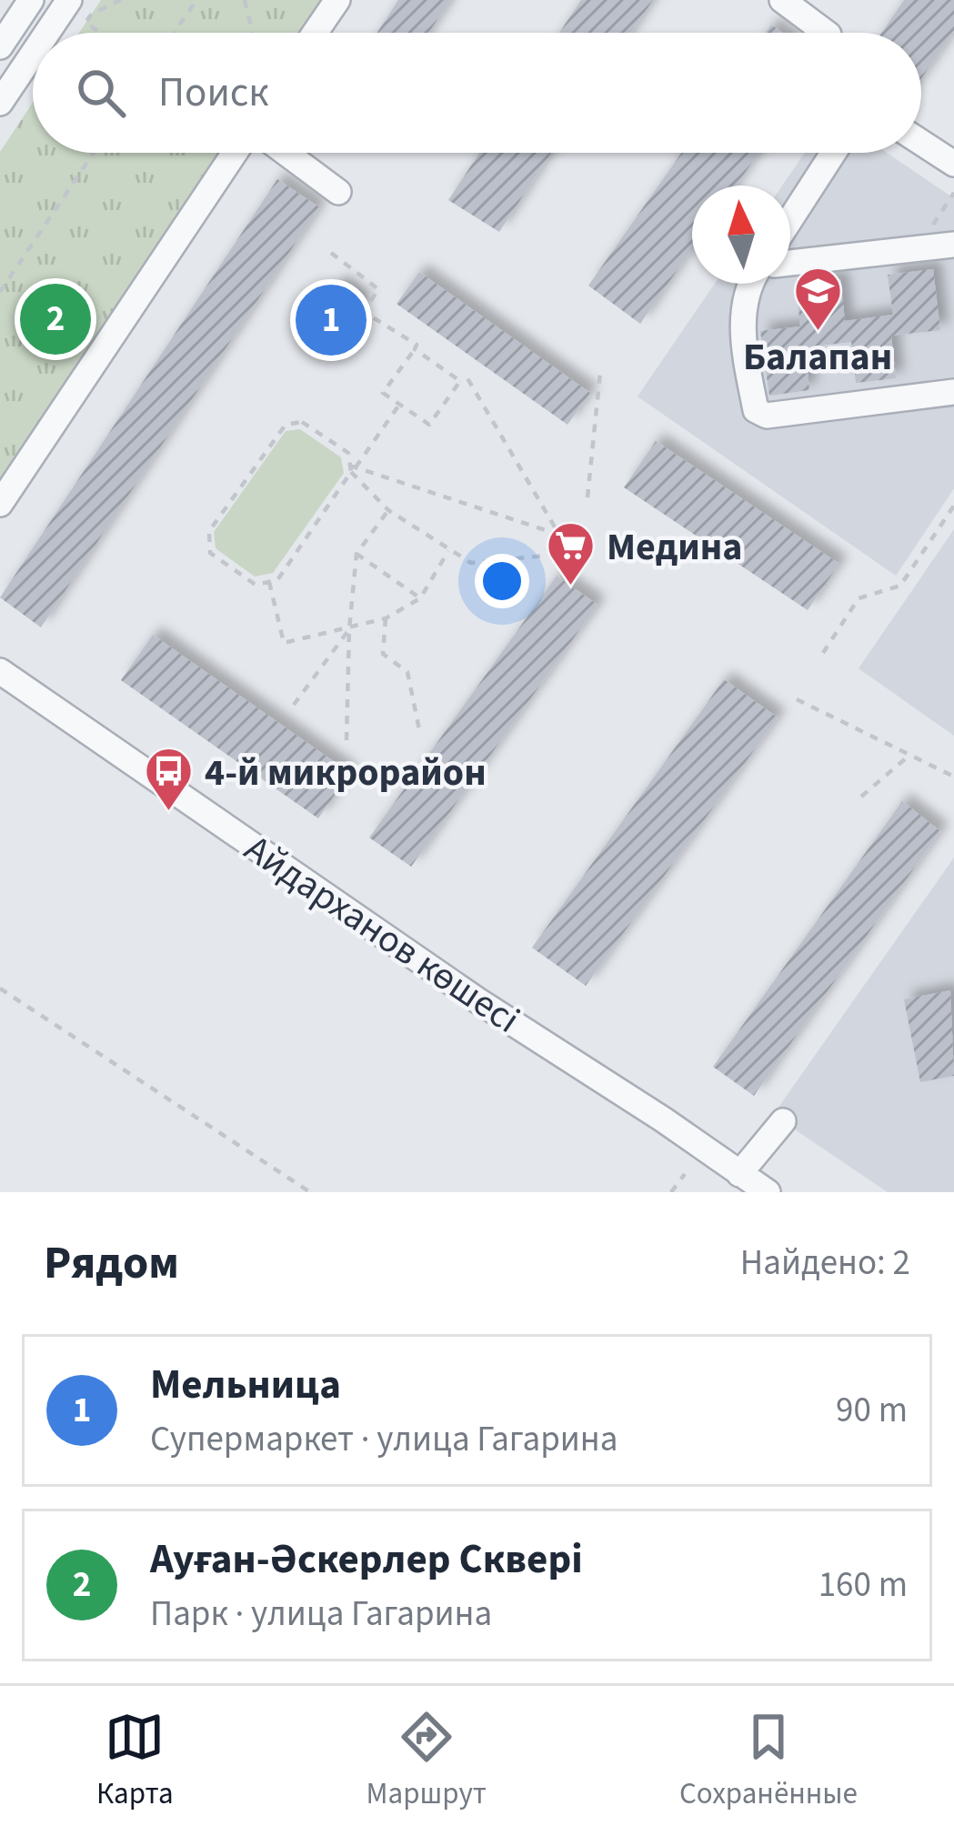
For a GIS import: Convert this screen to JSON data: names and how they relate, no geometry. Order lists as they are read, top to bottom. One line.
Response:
{"streets":{"street":["Айдарханов көшесі"]},"places":{"school or university":["Балапан"],"supermarket":["Медина"],"bus stop":["4-й микрорайон"]},"north":"top","page":{"search":"Поиск","pins":["2","1"],"heading":["Рядом","Найдено: 2"],"list":[{"mark":"1","name":"Мельница","note":"Супермаркет · улица Гагарина","value":"90 m"},{"mark":"2","name":"Ауған-Әскерлер Сквері","note":"Парк · улица Гагарина","value":"160 m"}],"nav":["Карта","Маршрут","Сохранённые"]}}
